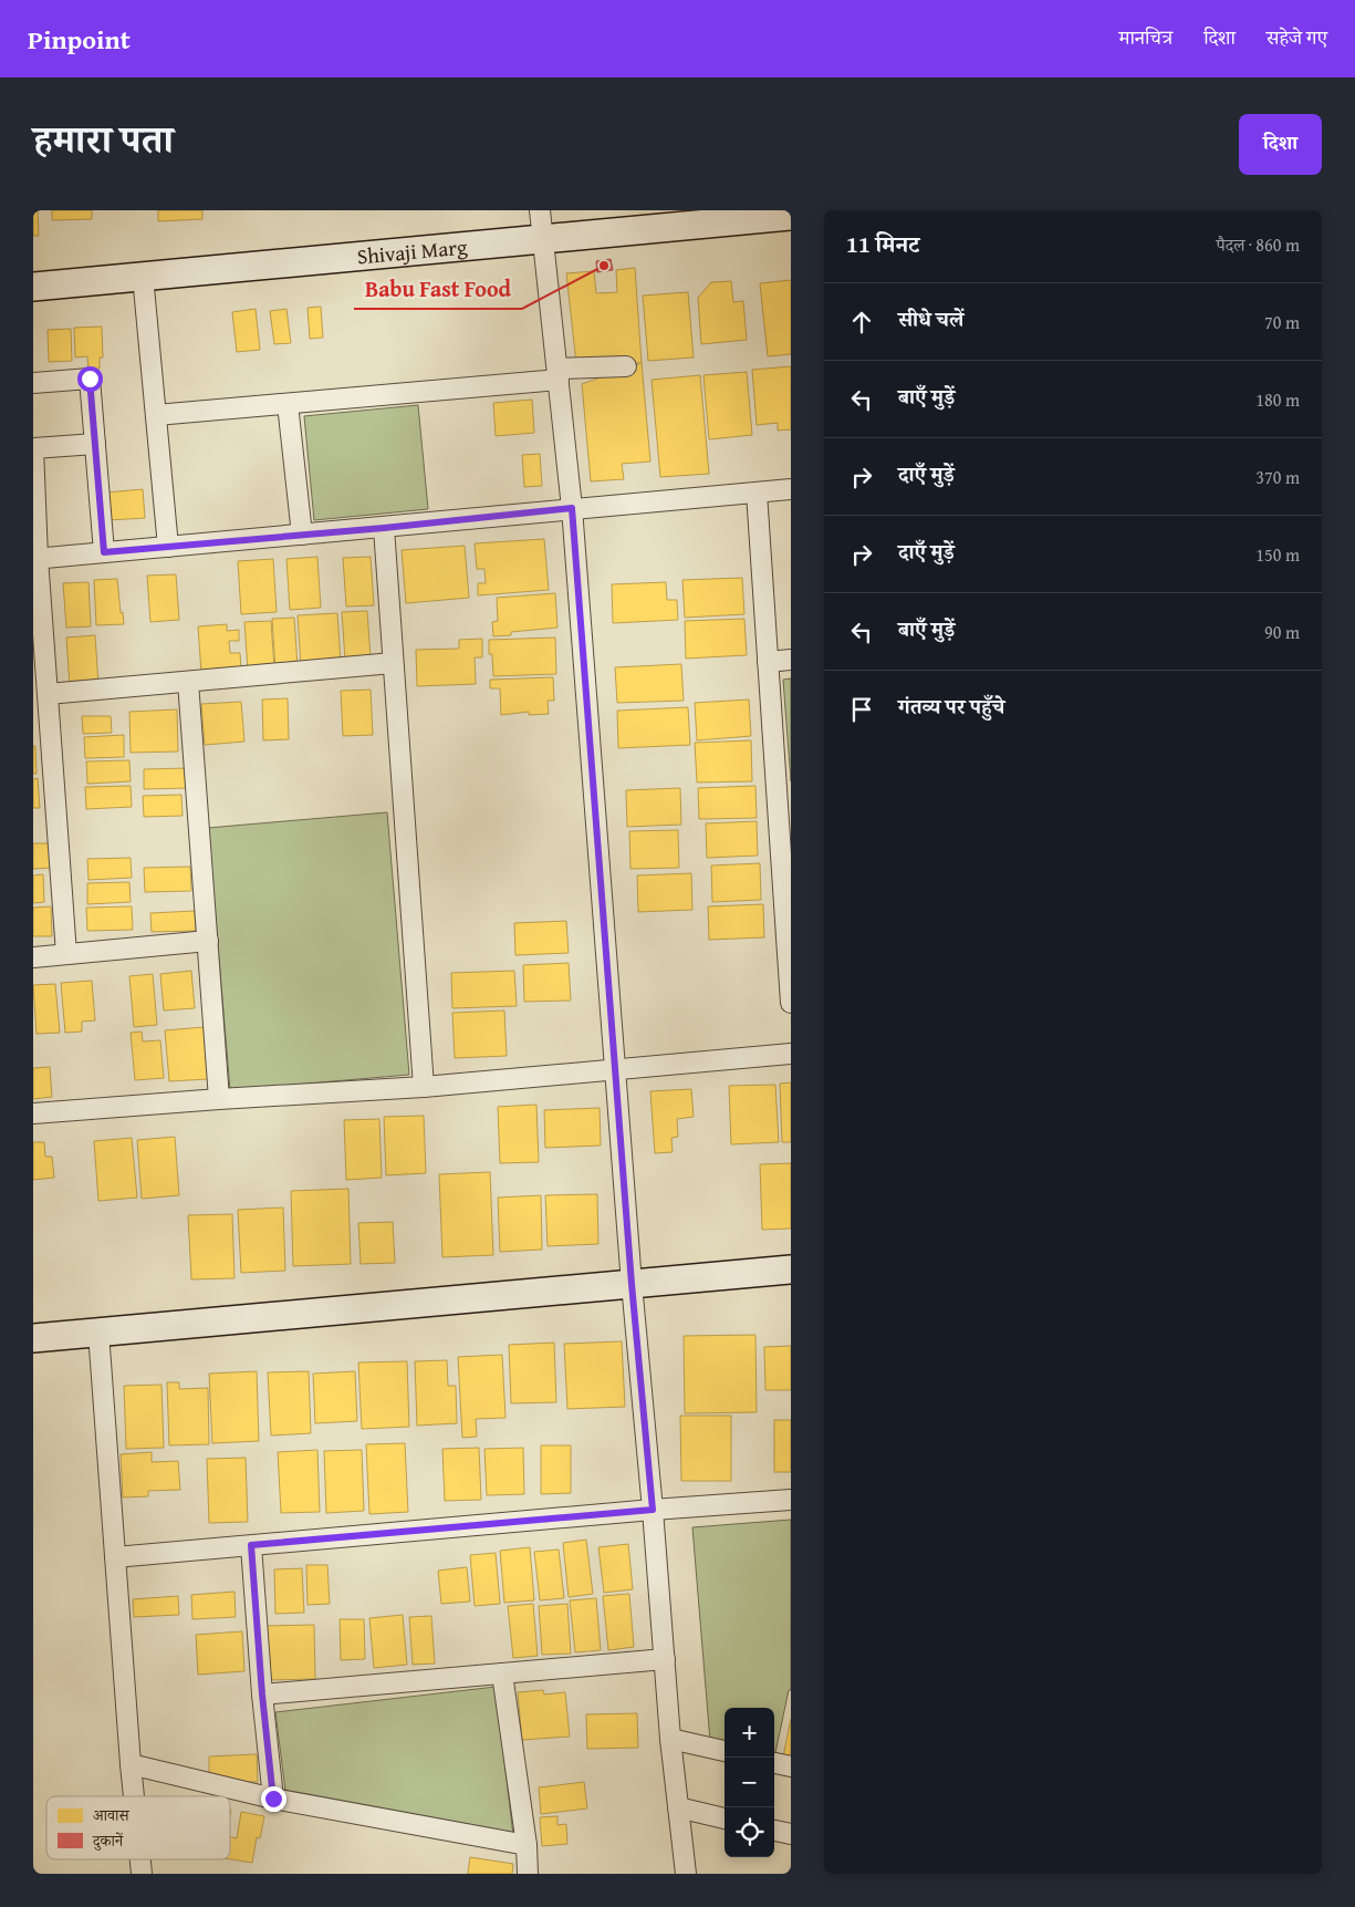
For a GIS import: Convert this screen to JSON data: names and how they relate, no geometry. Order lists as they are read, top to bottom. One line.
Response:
{"streets":{"street":["Shivaji Marg"]},"places":["Babu Fast Food"],"legend":["आवास","दुकानें"],"page":{"header":"Pinpoint","nav":["मानचित्र","दिशा","सहेजे गए"],"title":"हमारा पता","buttons":"दिशा","heading":["11 मिनट","पैदल · 860 m"],"list":[["सीधे चलें","70 m"],["बाएँ मुड़ें","180 m"],["दाएँ मुड़ें","370 m"],["दाएँ मुड़ें","150 m"],["बाएँ मुड़ें","90 m"],"गंतव्य पर पहुँचे"],"map_buttons":["+","−"]}}
